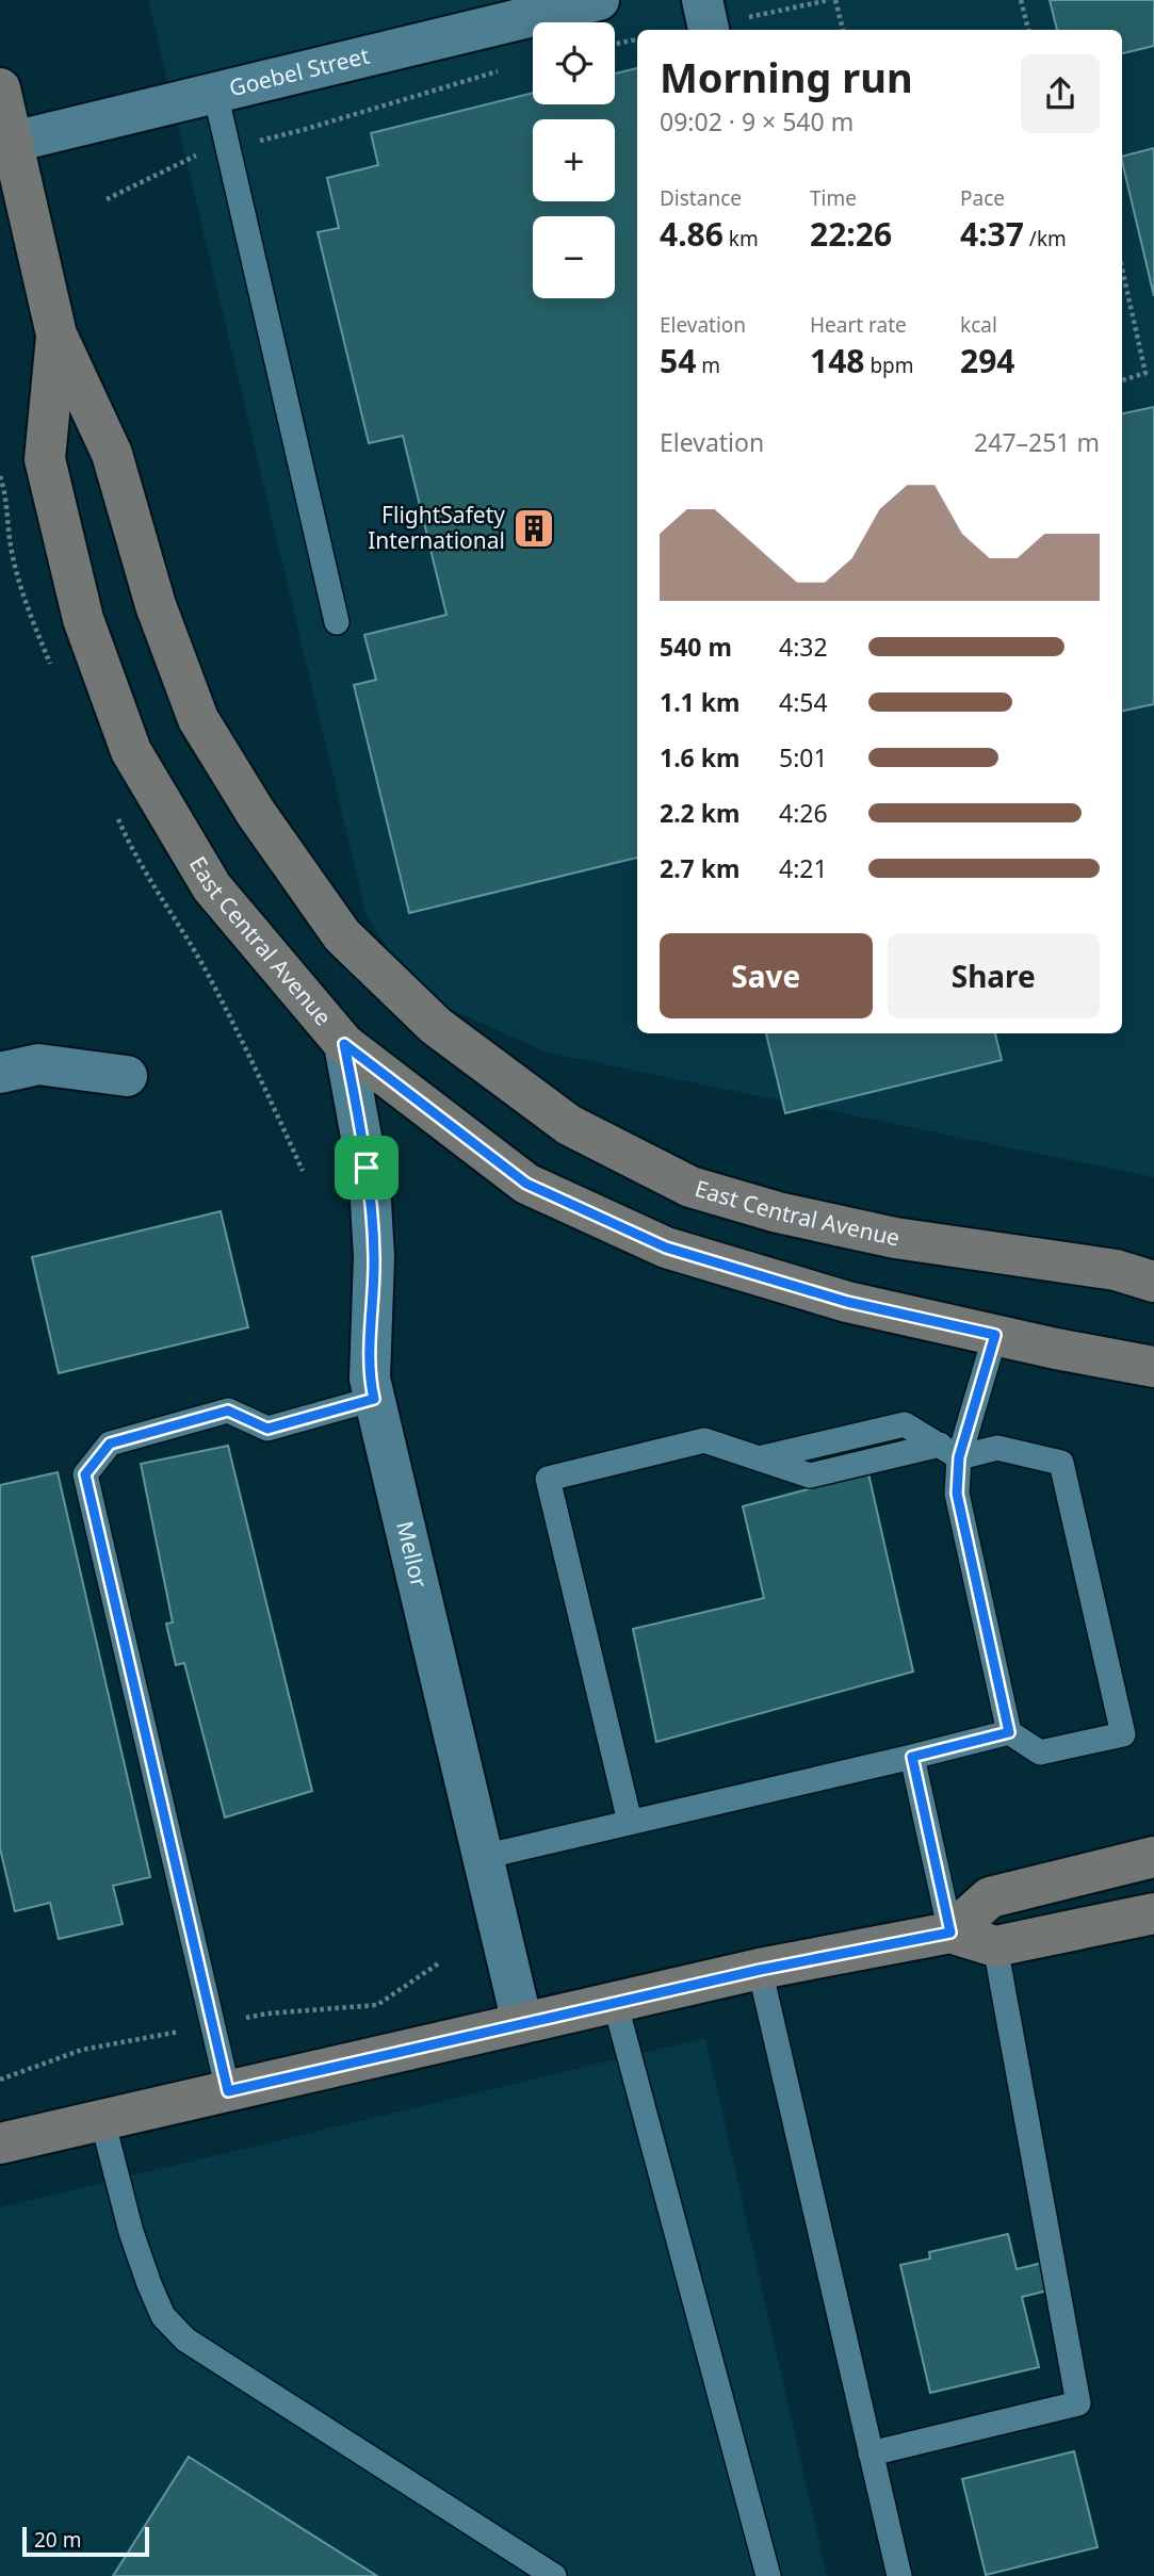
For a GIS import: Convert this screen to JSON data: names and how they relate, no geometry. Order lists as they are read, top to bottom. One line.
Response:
{"streets":{"main road":["East Central Avenue"],"street":["Goebel Street","Mellor"]},"crossings":[["Goebel Street","East Central Avenue"],["East Central Avenue","Mellor"]],"places":{"building":["FlightSafety International"]},"scale_bar":"20 m","page":{"map_buttons":["+","−"],"heading":["Morning run","09:02 · 9 × 540 m"],"stats":[["Distance","4.86 km"],["Time","22:26"],["Pace","4:37 /km"],["Elevation","54 m"],["Heart rate","148 bpm"],["kcal","294"]],"chart":["Elevation","247–251 m"],"list":[{"name":"540 m","note":"4:32"},{"name":"1.1 km","note":"4:54"},{"name":"1.6 km","note":"5:01"},{"name":"2.2 km","note":"4:26"},{"name":"2.7 km","note":"4:21"}],"buttons":["Save","Share"],"scale":"20 m"}}
